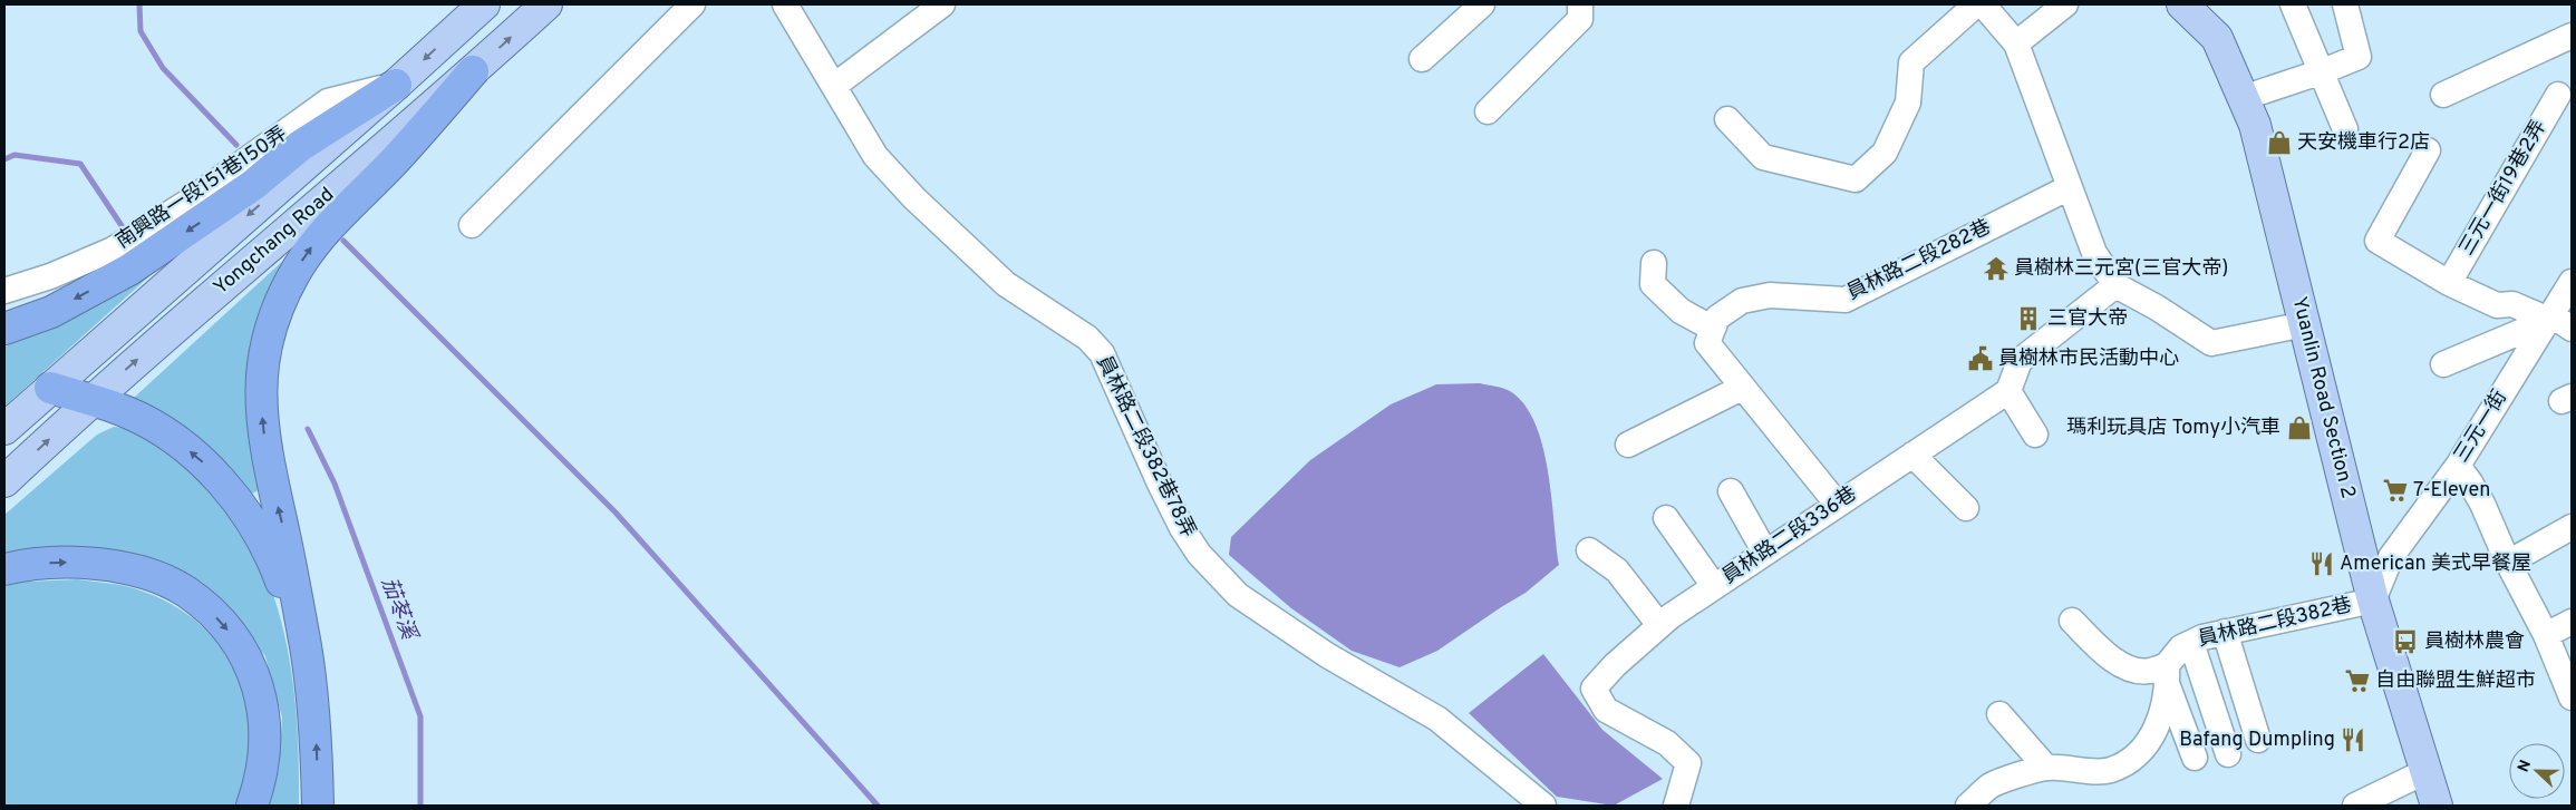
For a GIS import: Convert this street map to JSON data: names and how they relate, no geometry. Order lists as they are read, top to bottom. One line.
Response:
{"streets":{"main road":["Yongchang Road","Yuanlin Road Section 2"],"street":["南興路一段151巷150弄","三元一街19巷2弄","員林路二段282巷","三元一街","員林路二段382巷78弄","員林路二段336巷","員林路二段382巷"]},"crossings":[["南興路一段151巷150弄","Yongchang Road"],["Yuanlin Road Section 2","三元一街"],["Yuanlin Road Section 2","員林路二段382巷"],["三元一街","員林路二段382巷"]],"water":["茄苳溪"],"places":{"shop":["天安機車行2店","瑪利玩具店 Tomy小汽車"],"temple":["員樹林三元宮(三官大帝)"],"building":["三官大帝"],"public building":["員樹林市民活動中心"],"supermarket":["7-Eleven","自由聯盟生鮮超市"],"restaurant":["American 美式早餐屋","Bafang Dumpling"],"bus stop":["員樹林農會"]},"north":"left"}
